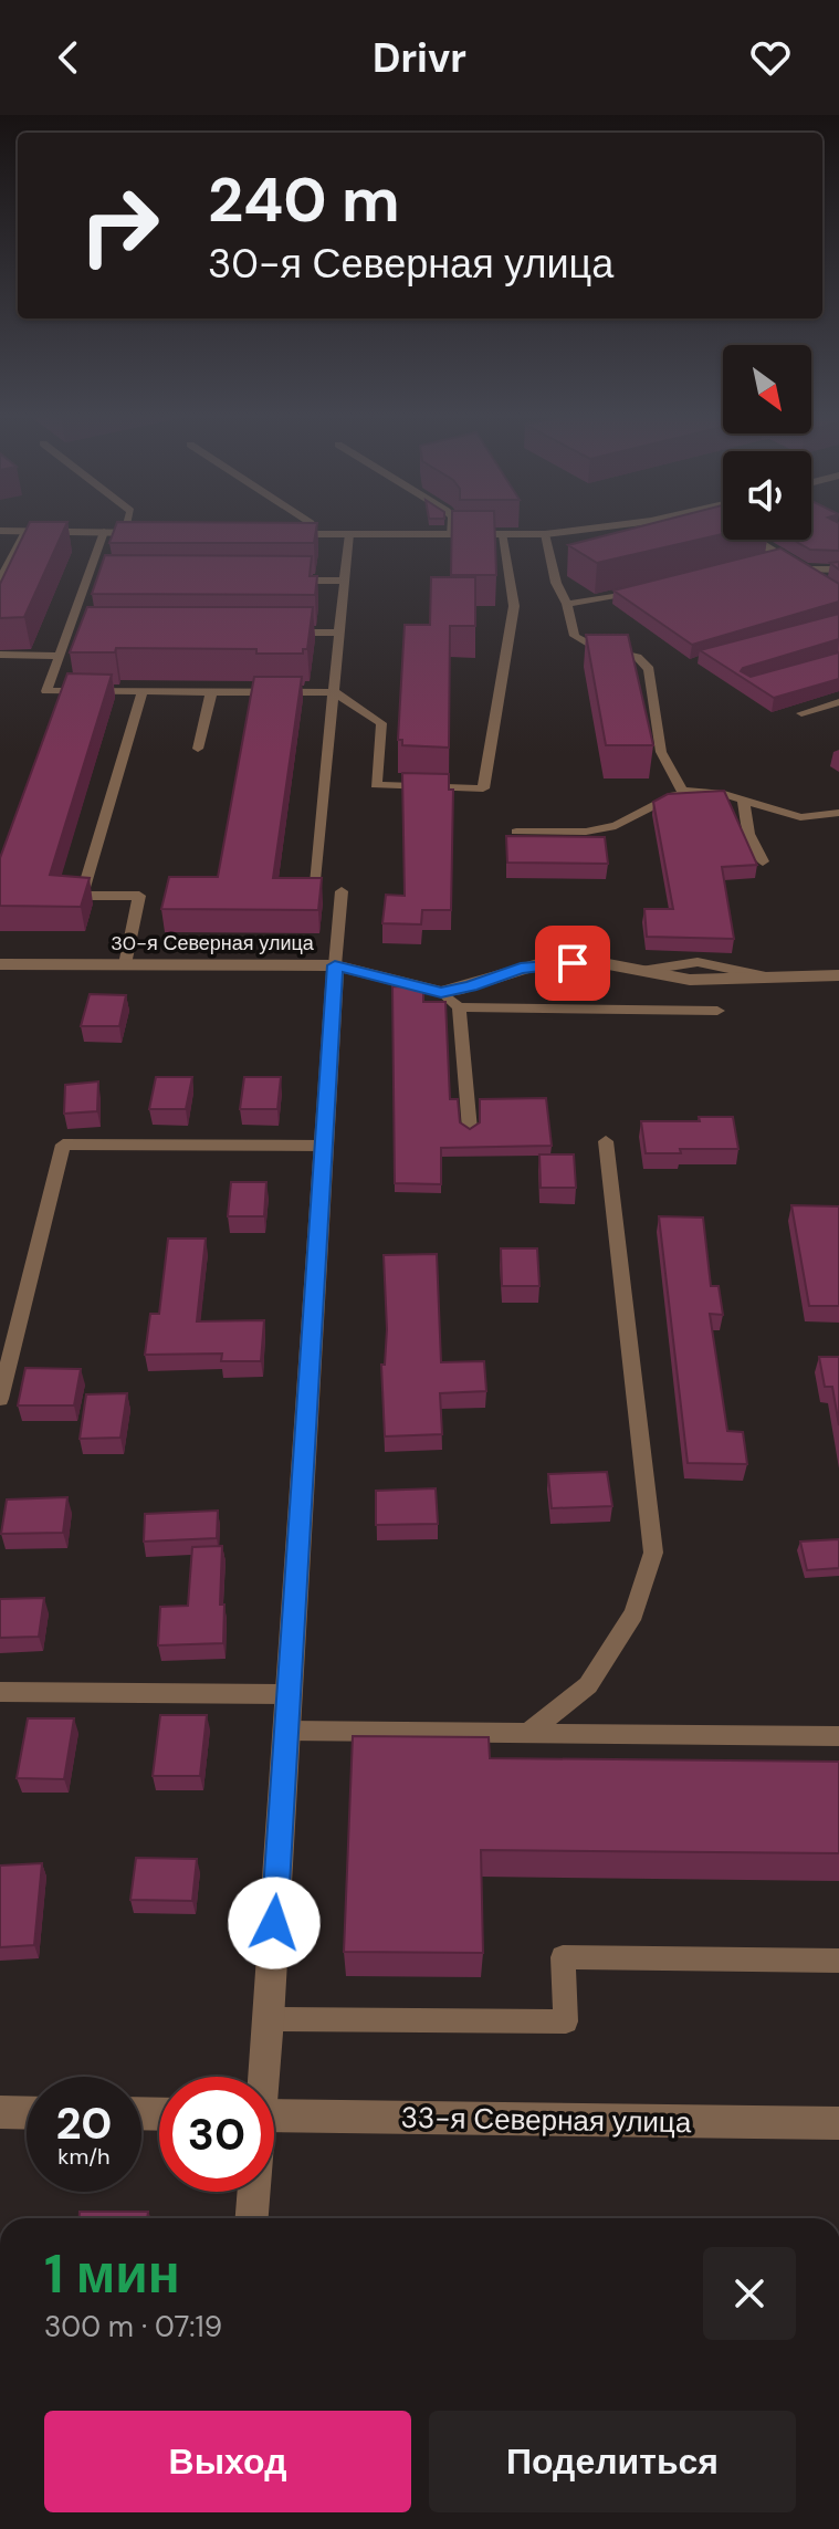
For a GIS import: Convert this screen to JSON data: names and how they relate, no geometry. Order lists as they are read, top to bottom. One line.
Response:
{"streets":{"street":["30-я Северная улица","33-я Северная улица"]},"north":"bottom right","page":{"header":"Drivr","turn":["240 m","30-я Северная улица"],"speed":"20 km/h","limit":"30","heading":["1 мин","300 m · 07:19"],"buttons":["Выход","Поделиться"]}}
